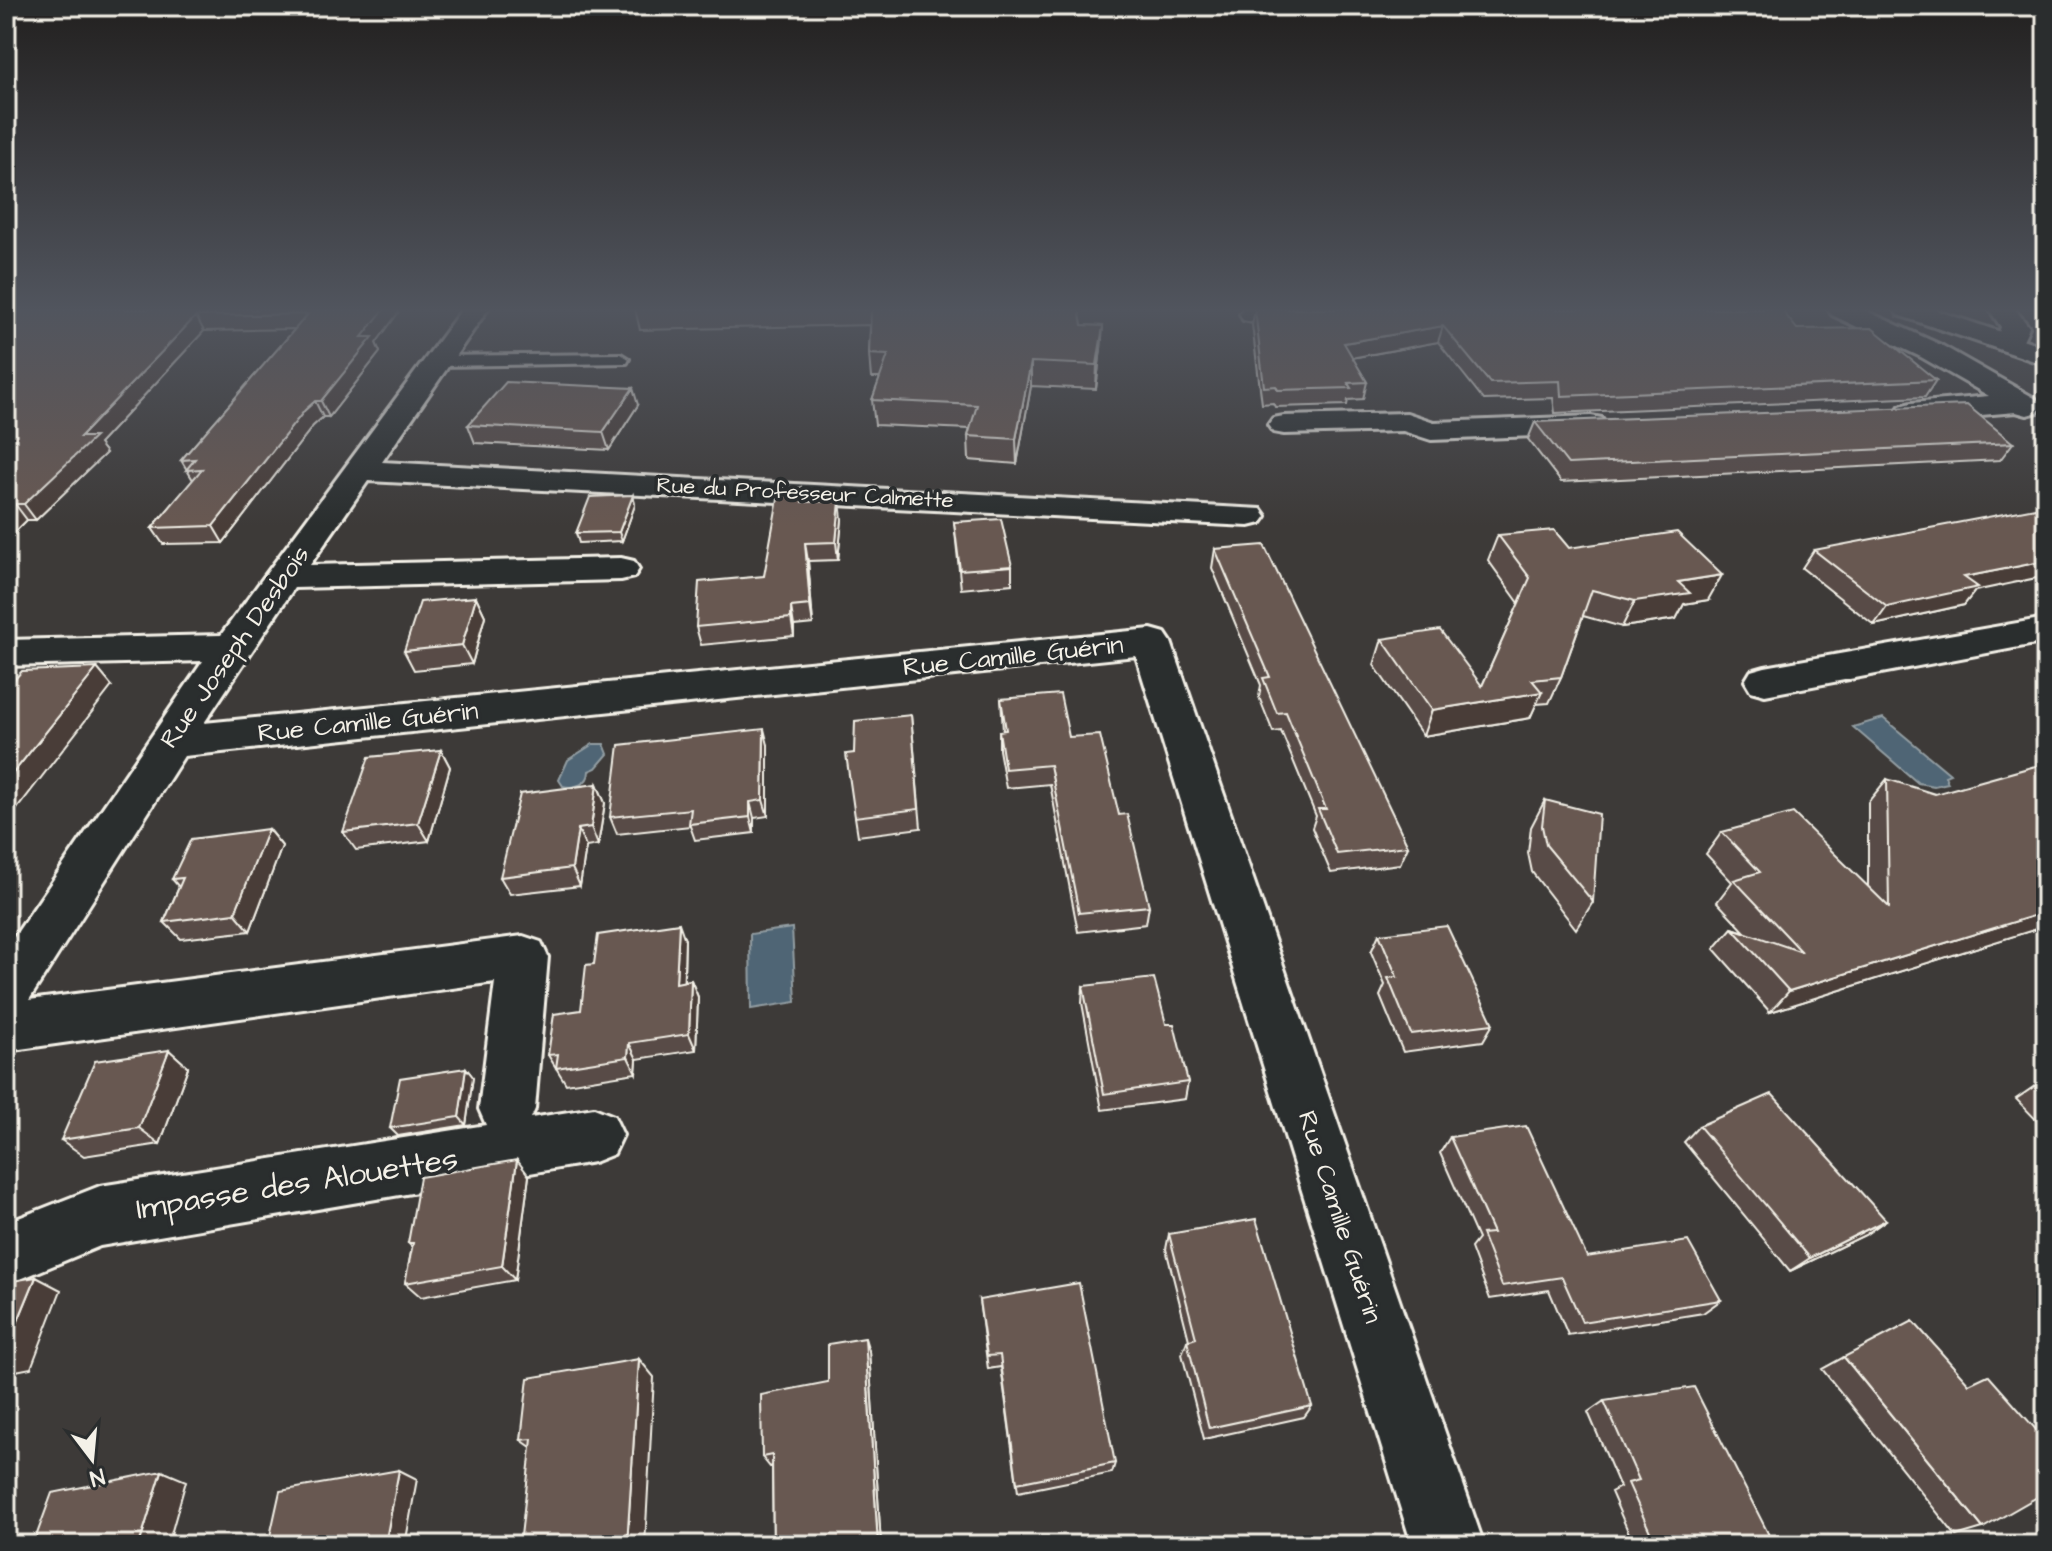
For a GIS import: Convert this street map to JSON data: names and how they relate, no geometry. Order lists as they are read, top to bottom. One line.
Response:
{"streets":{"street":["Rue du Professeur Calmette","Rue Joseph Desbois","Rue Camille Guérin","Impasse des Alouettes"]},"crossings":[["Rue du Professeur Calmette","Rue Joseph Desbois"],["Rue Joseph Desbois","Rue Camille Guérin"]],"north":"bottom"}
